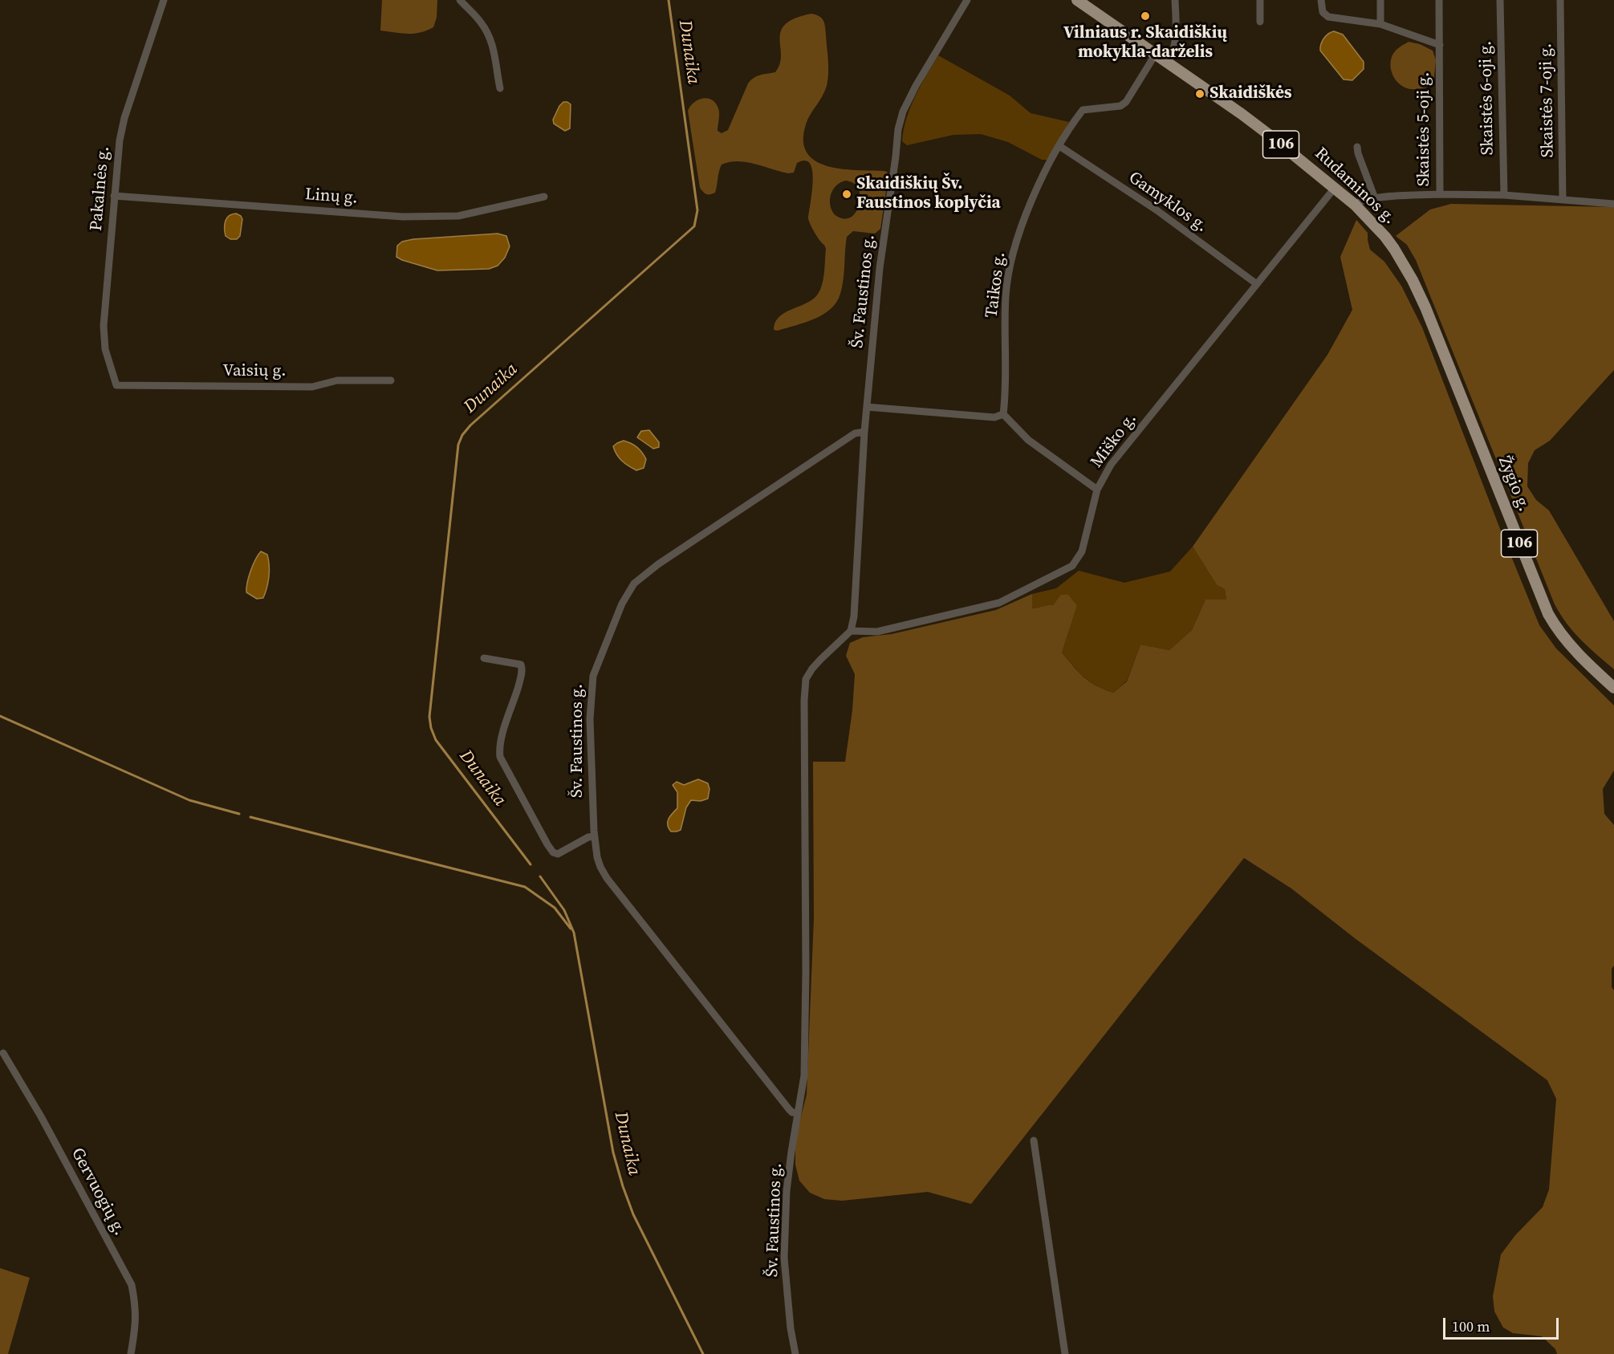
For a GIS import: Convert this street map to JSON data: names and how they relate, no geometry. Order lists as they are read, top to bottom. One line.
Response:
{"streets":{"main road":["106","Rudaminos g.","Žygio g."],"street":["Skaistės 6-oji g.","Skaistės 7-oji g.","Skaistės 5-oji g.","Pakalnės g.","Linų g.","Gamyklos g.","Taikos g.","Šv. Faustinos g.","Vaisių g.","Miško g.","Gervuogių g."]},"crossings":[["Skaistės 5-oji g.","Rudaminos g."],["Rudaminos g.","Taikos g."],["Rudaminos g.","Miško g."],["Rudaminos g.","Žygio g."],["Pakalnės g.","Linų g."],["Pakalnės g.","Vaisių g."],["Gamyklos g.","Taikos g."],["Gamyklos g.","Miško g."],["Šv. Faustinos g.","Miško g."]],"water":["Dunaika"],"places":["Vilniaus r. Skaidiškių mokykla-darželis","Skaidiškės","Skaidiškių Šv. Faustinos koplyčia"],"scale_bar":"100 m"}
